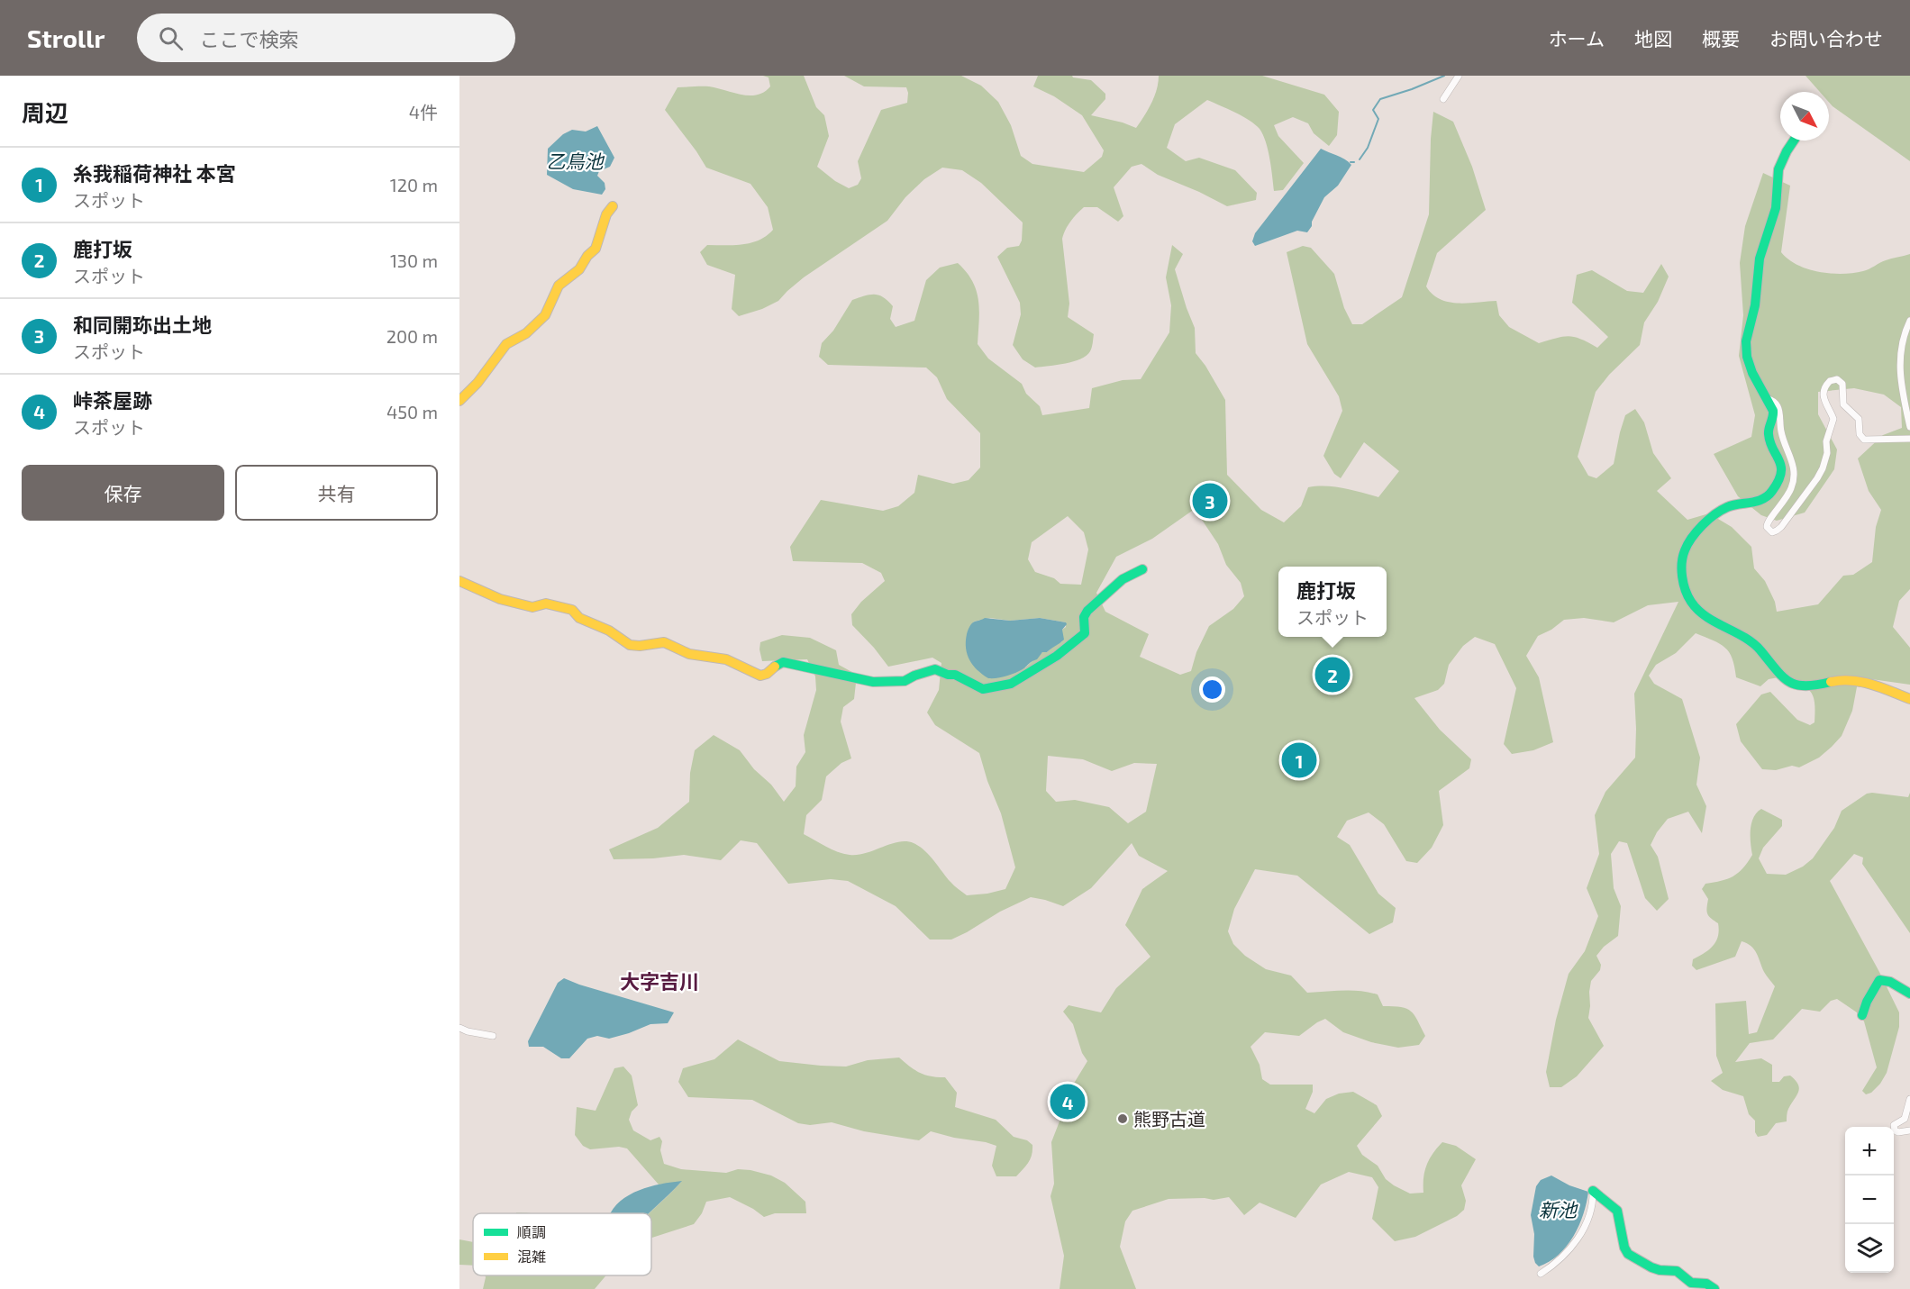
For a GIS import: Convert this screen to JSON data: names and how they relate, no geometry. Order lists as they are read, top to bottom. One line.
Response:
{"districts":["大字吉川"],"water":["乙鳥池","新池"],"places":["熊野古道"],"legend":["順調","混雑"],"north":"bottom right","page":{"header":"Strollr","search":"ここで検索","nav":["ホーム","地図","概要","お問い合わせ"],"heading":["周辺","4件"],"list":[{"mark":"1","name":"糸我稲荷神社 本宮","note":"スポット","value":"120 m"},{"mark":"2","name":"鹿打坂","note":"スポット","value":"130 m"},{"mark":"3","name":"和同開珎出土地","note":"スポット","value":"200 m"},{"mark":"4","name":"峠茶屋跡","note":"スポット","value":"450 m"}],"buttons":["保存","共有"],"pins":["3","2","1","4"],"popup":["鹿打坂","スポット"],"map_buttons":["+","−"]}}
